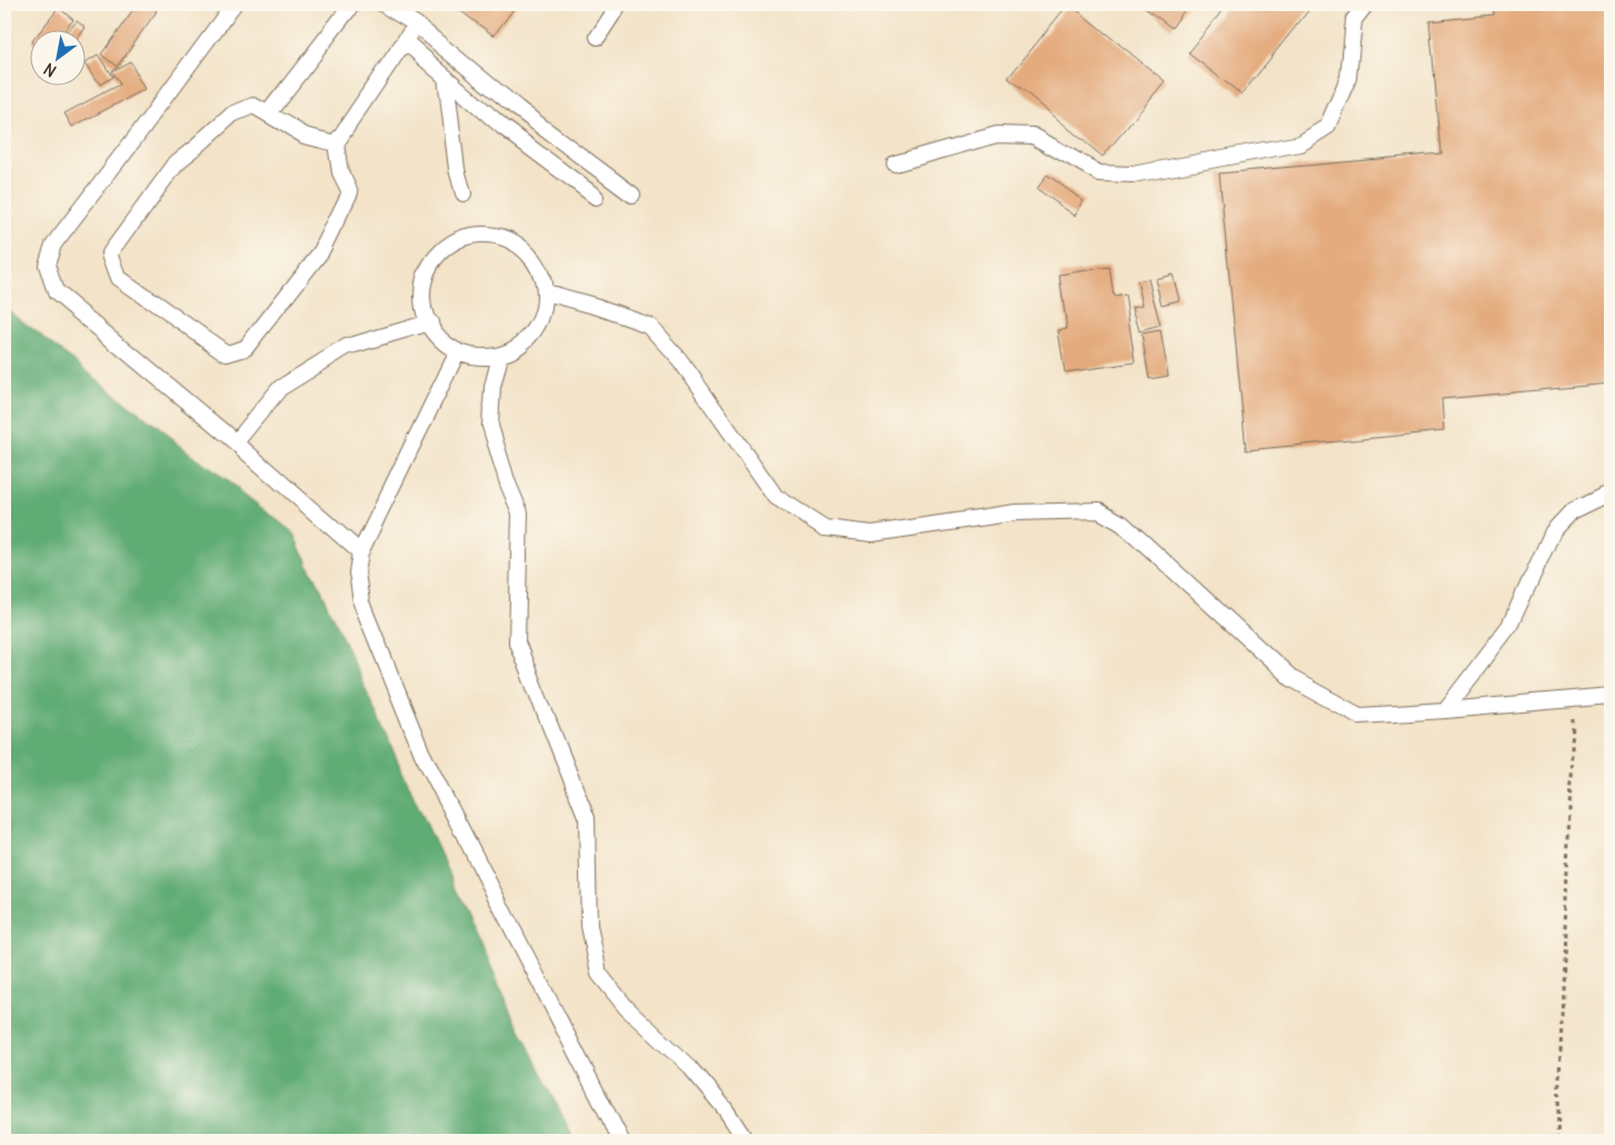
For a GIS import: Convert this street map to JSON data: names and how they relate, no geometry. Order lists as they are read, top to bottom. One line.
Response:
{"north":"bottom left"}
